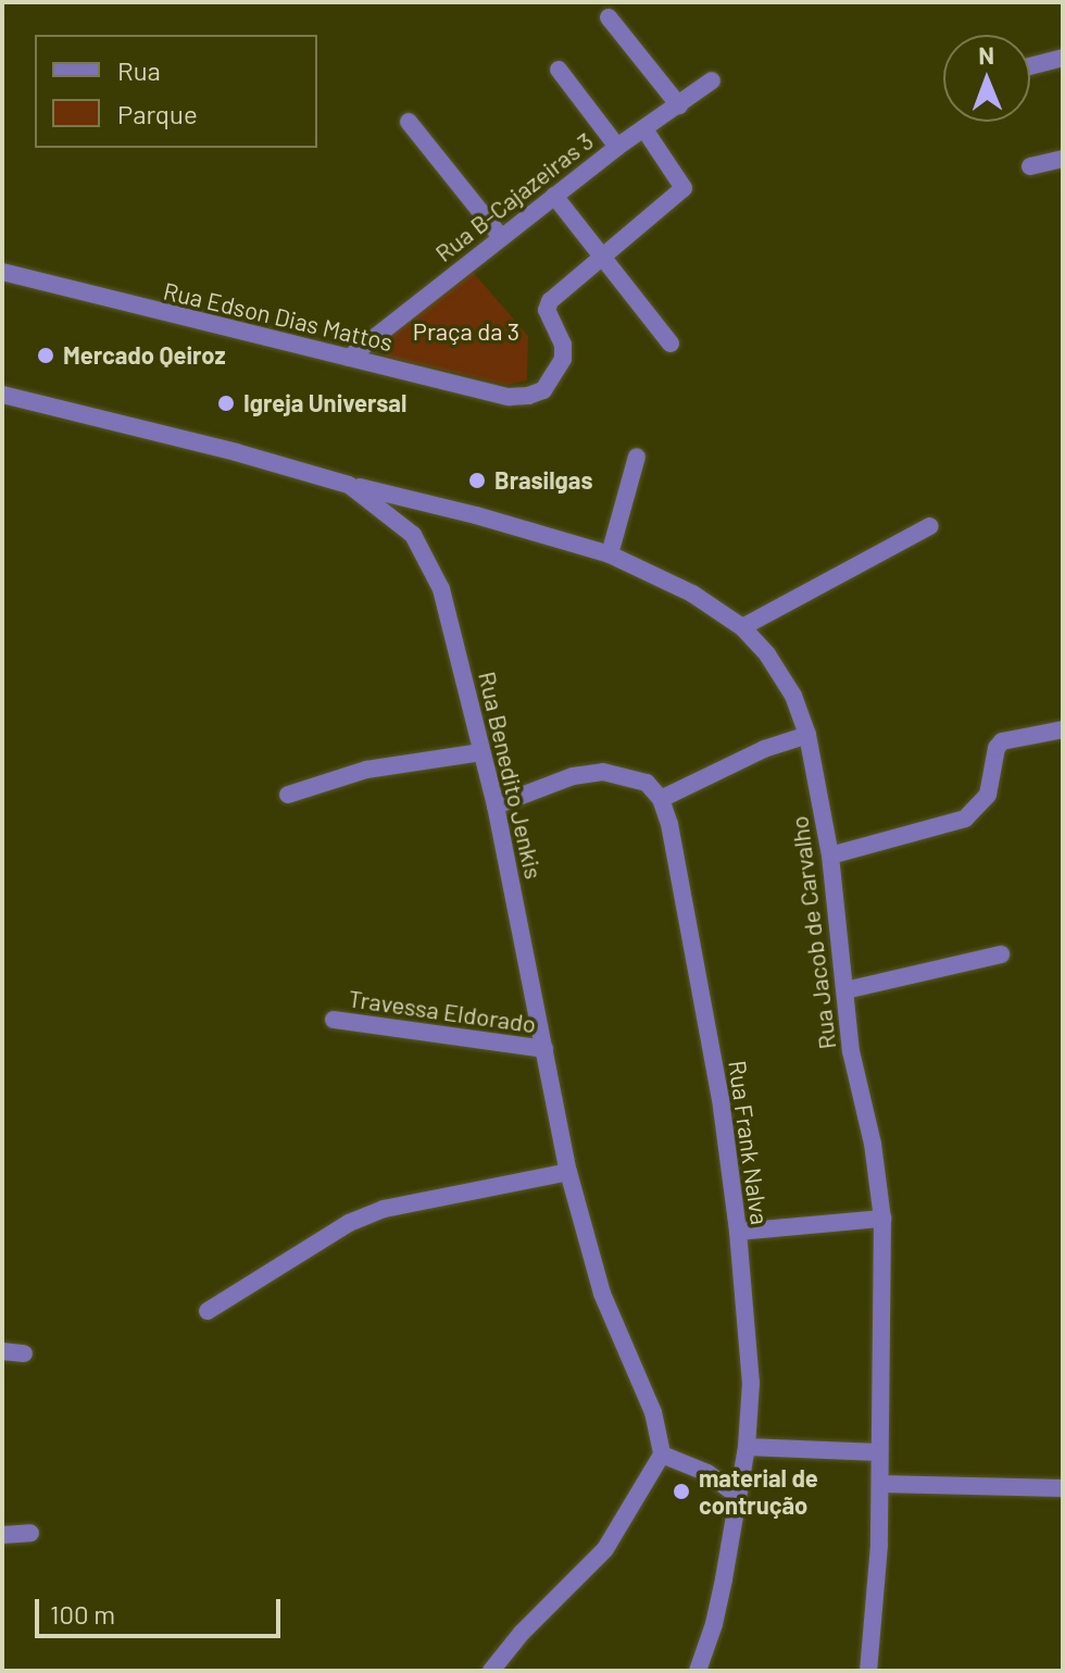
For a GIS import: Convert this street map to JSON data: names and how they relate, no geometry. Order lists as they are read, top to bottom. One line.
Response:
{"streets":{"street":["Rua B-Cajazeiras 3","Rua Edson Dias Mattos","Rua Benedito Jenkis","Rua Jacob de Carvalho","Travessa Eldorado","Rua Frank Nalva"]},"crossings":[["Rua B-Cajazeiras 3","Rua Edson Dias Mattos"],["Rua Benedito Jenkis","Rua Jacob de Carvalho"],["Rua Benedito Jenkis","Travessa Eldorado"]],"parks":["Praça da 3"],"places":["Mercado Qeiroz","Igreja Universal","Brasilgas","material de contrução"],"legend":["Rua","Parque"],"scale_bar":"100 m","north":"top"}
